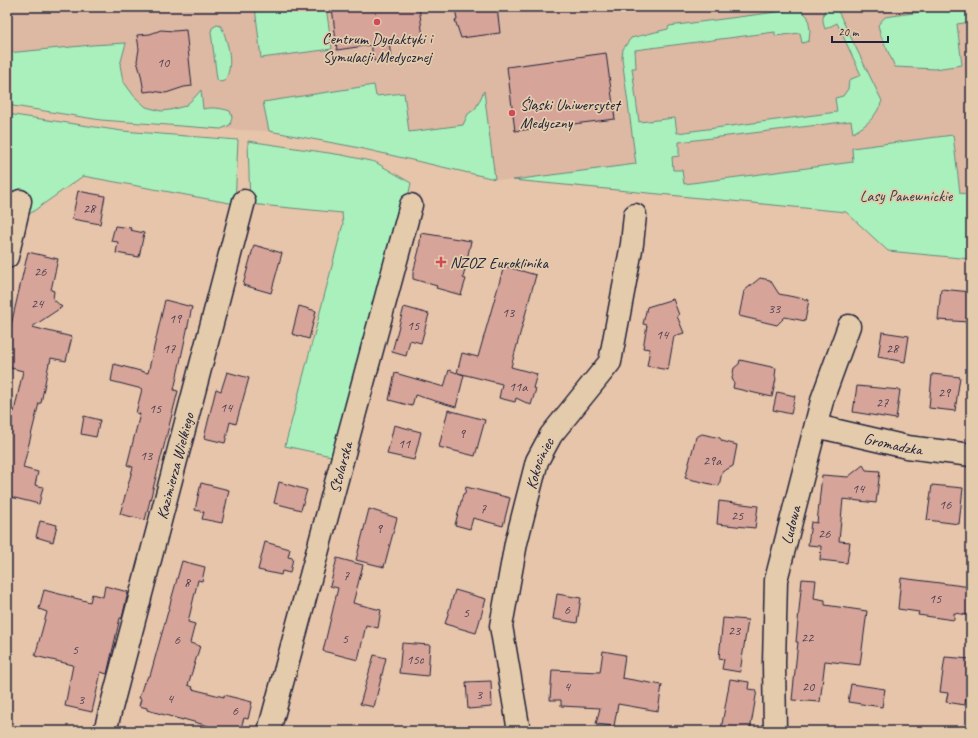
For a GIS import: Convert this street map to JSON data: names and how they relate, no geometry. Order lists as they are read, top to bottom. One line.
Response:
{"streets":{"street":["Gromadzka","Kokociniec","Kazimierza Wielkiego","Stolarska","Ludowa"]},"crossings":[["Gromadzka","Ludowa"]],"parks":["Lasy Panewnickie"],"places":{"other":["Centrum Dydaktyki i Symulacji Medycznej","Śląski Uniwersytet Medyczny"],"health":["NZOZ Euroklinika"]},"house_numbers":["10","28","26","24","33","13","19","15","14","17","28","11a","29","27","14","15","9","11","13","29a","14","16","7","25","9","26","7","8","15","6","5","23","22","5","6","5","15c","4","20","3","4","3","6"],"scale_bar":"20 m"}
